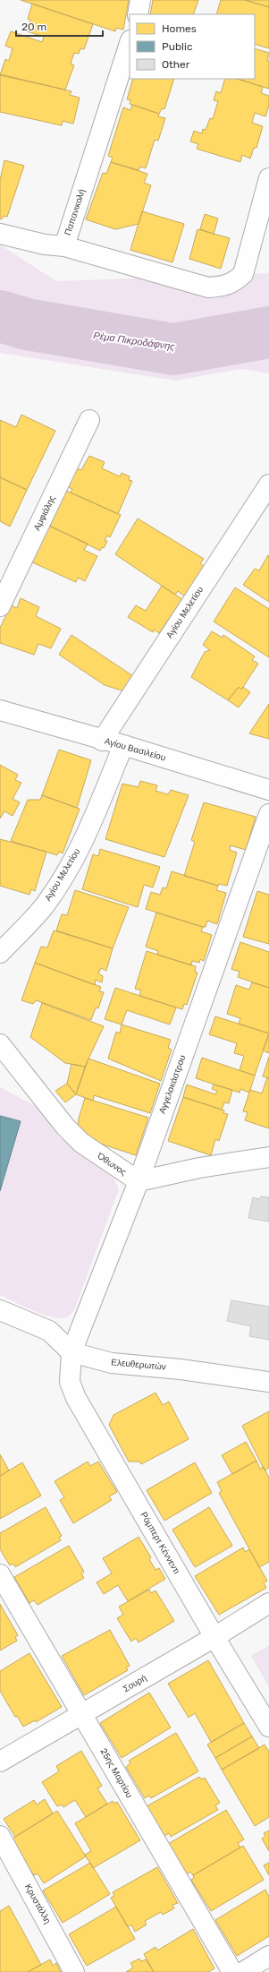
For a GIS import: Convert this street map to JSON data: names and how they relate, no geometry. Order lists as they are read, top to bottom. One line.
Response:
{"streets":{"street":["Παπανικολή","Αμφιάλης","Αγίου Μελετίου","Αγίου Βασιλείου","Αγγελοκάστρου","Όθωνος","Ελευθερωτών","Ρόμπερτ Κέννεντι","Σουρή","25ης Μαρτίου","Κρυστάλλη"]},"crossings":[["Αγίου Μελετίου","Αγίου Βασιλείου"],["Αγγελοκάστρου","Όθωνος"],["Αγγελοκάστρου","Ελευθερωτών"],["Αγγελοκάστρου","Ρόμπερτ Κέννεντι"],["Ελευθερωτών","Ρόμπερτ Κέννεντι"],["Ρόμπερτ Κέννεντι","Σουρή"],["Σουρή","25ης Μαρτίου"]],"water":["Ρέμα Πικροδάφνης"],"legend":["Homes","Public","Other"],"scale_bar":"20 m"}
